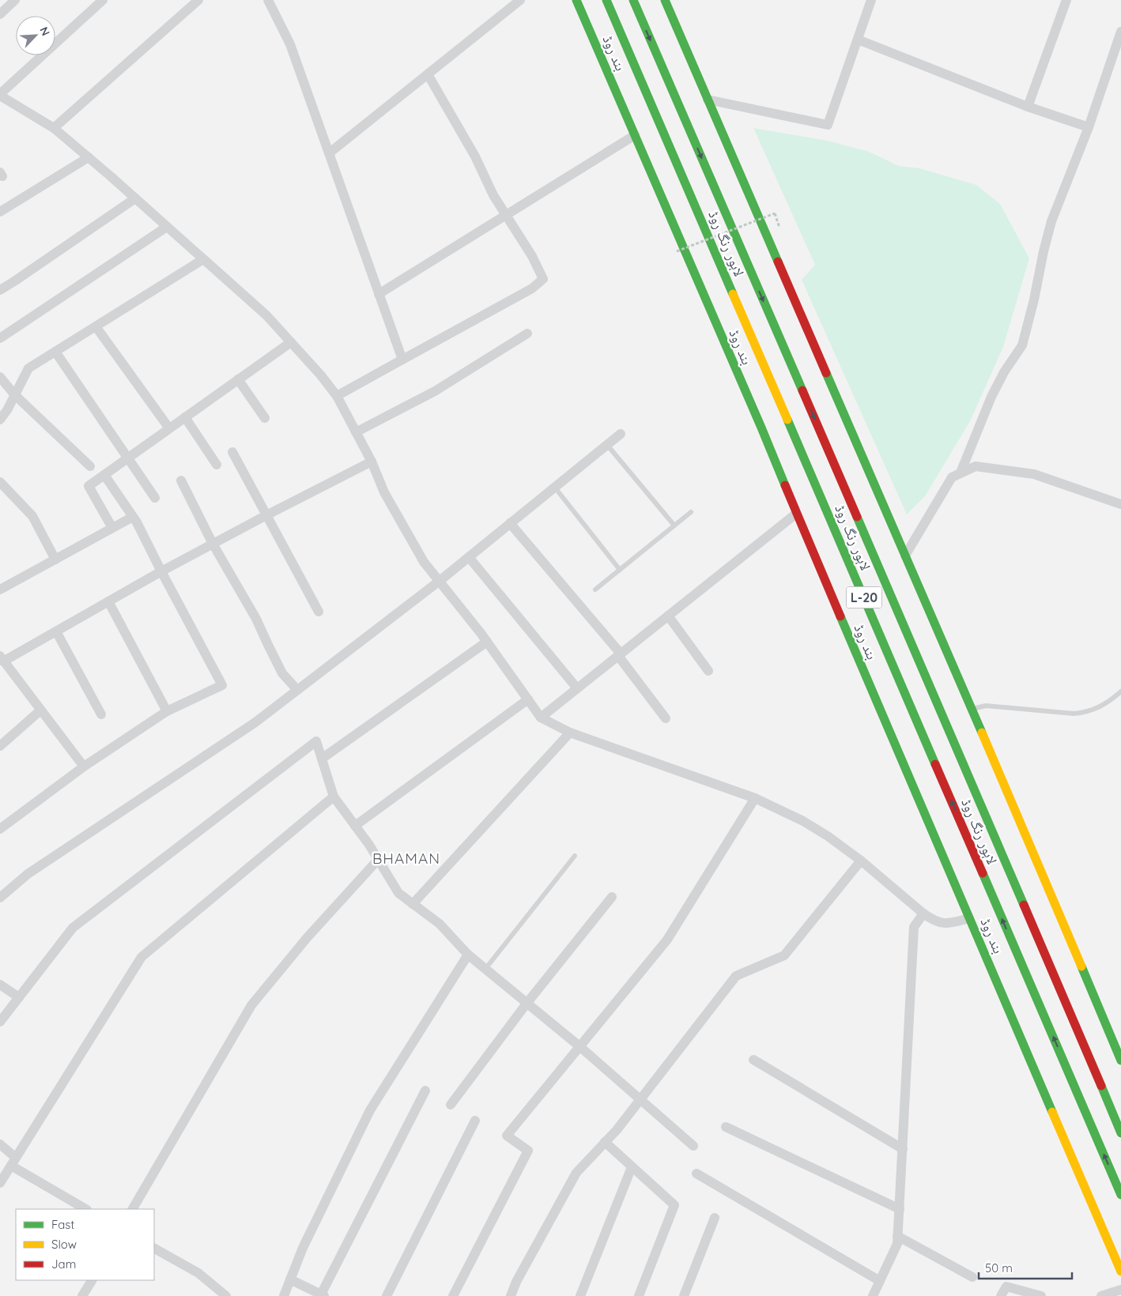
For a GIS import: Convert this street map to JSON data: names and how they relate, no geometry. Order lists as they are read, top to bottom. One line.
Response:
{"streets":{"main road":["بند روڈ","لاہور رنگ روڈ","L-20"]},"districts":["BHAMAN"],"legend":["Fast","Slow","Jam"],"scale_bar":"50 m","north":"top right"}
